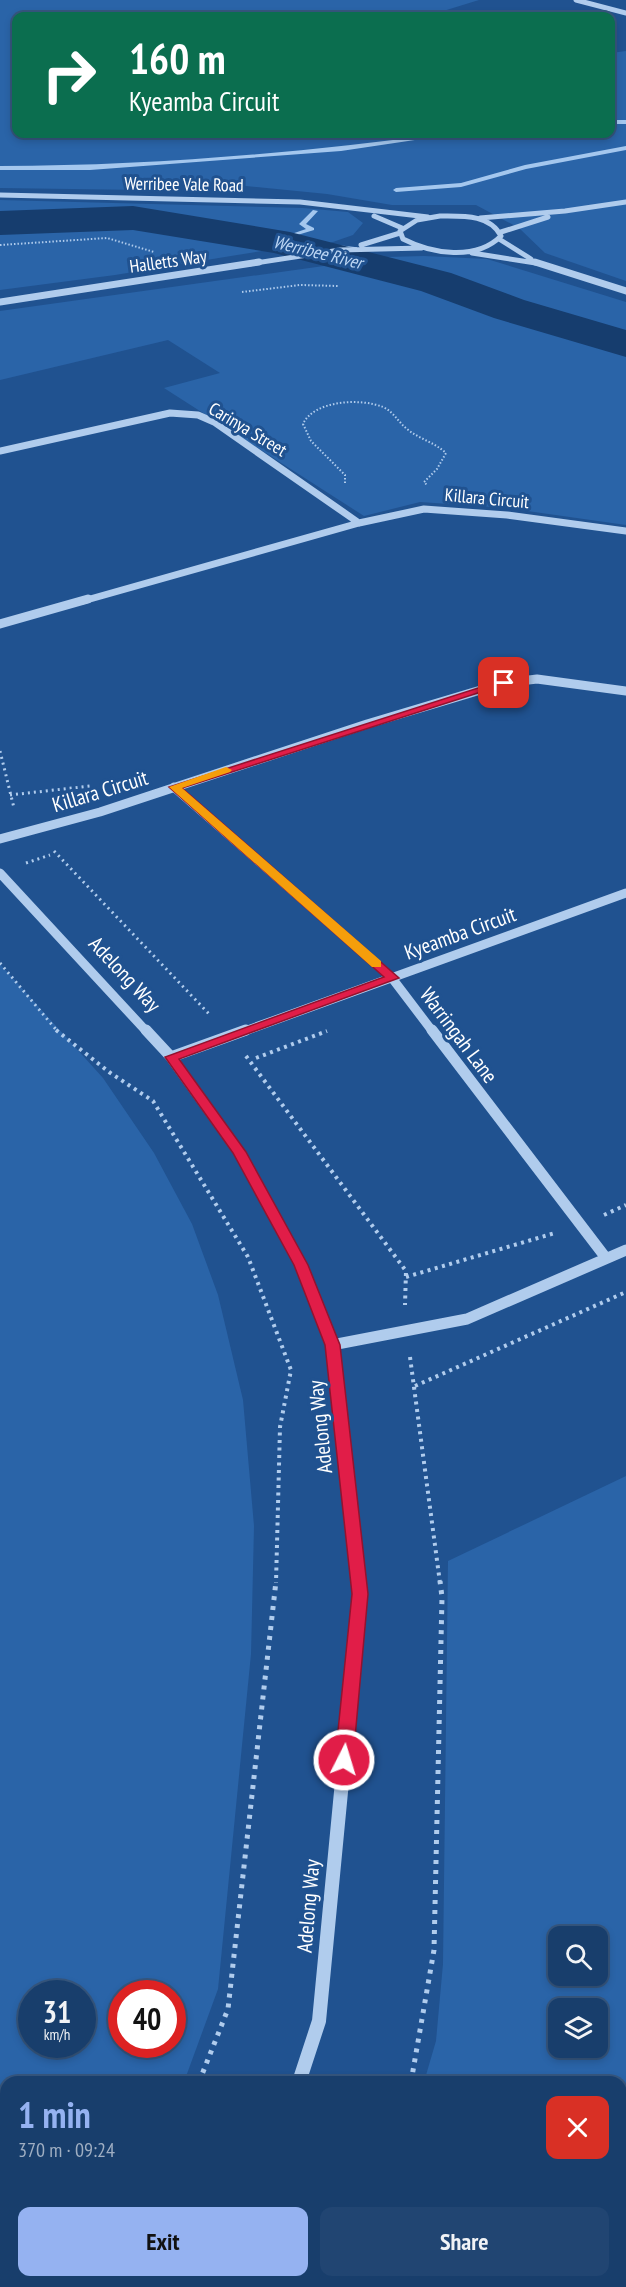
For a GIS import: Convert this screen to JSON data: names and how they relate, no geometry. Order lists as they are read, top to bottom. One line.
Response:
{"streets":{"street":["Werribee Vale Road","Halletts Way","Carinya Street","Killara Circuit","Kyeamba Circuit","Adelong Way","Warringah Lane"]},"crossings":[["Werribee Vale Road","Halletts Way"],["Carinya Street","Killara Circuit"],["Killara Circuit","Warringah Lane"],["Kyeamba Circuit","Adelong Way"],["Kyeamba Circuit","Warringah Lane"]],"water":["Werribee River"],"page":{"turn":["160 m","Kyeamba Circuit"],"speed":"31 km/h","limit":"40","heading":["1 min","370 m · 09:24"],"buttons":["Exit","Share"]}}
